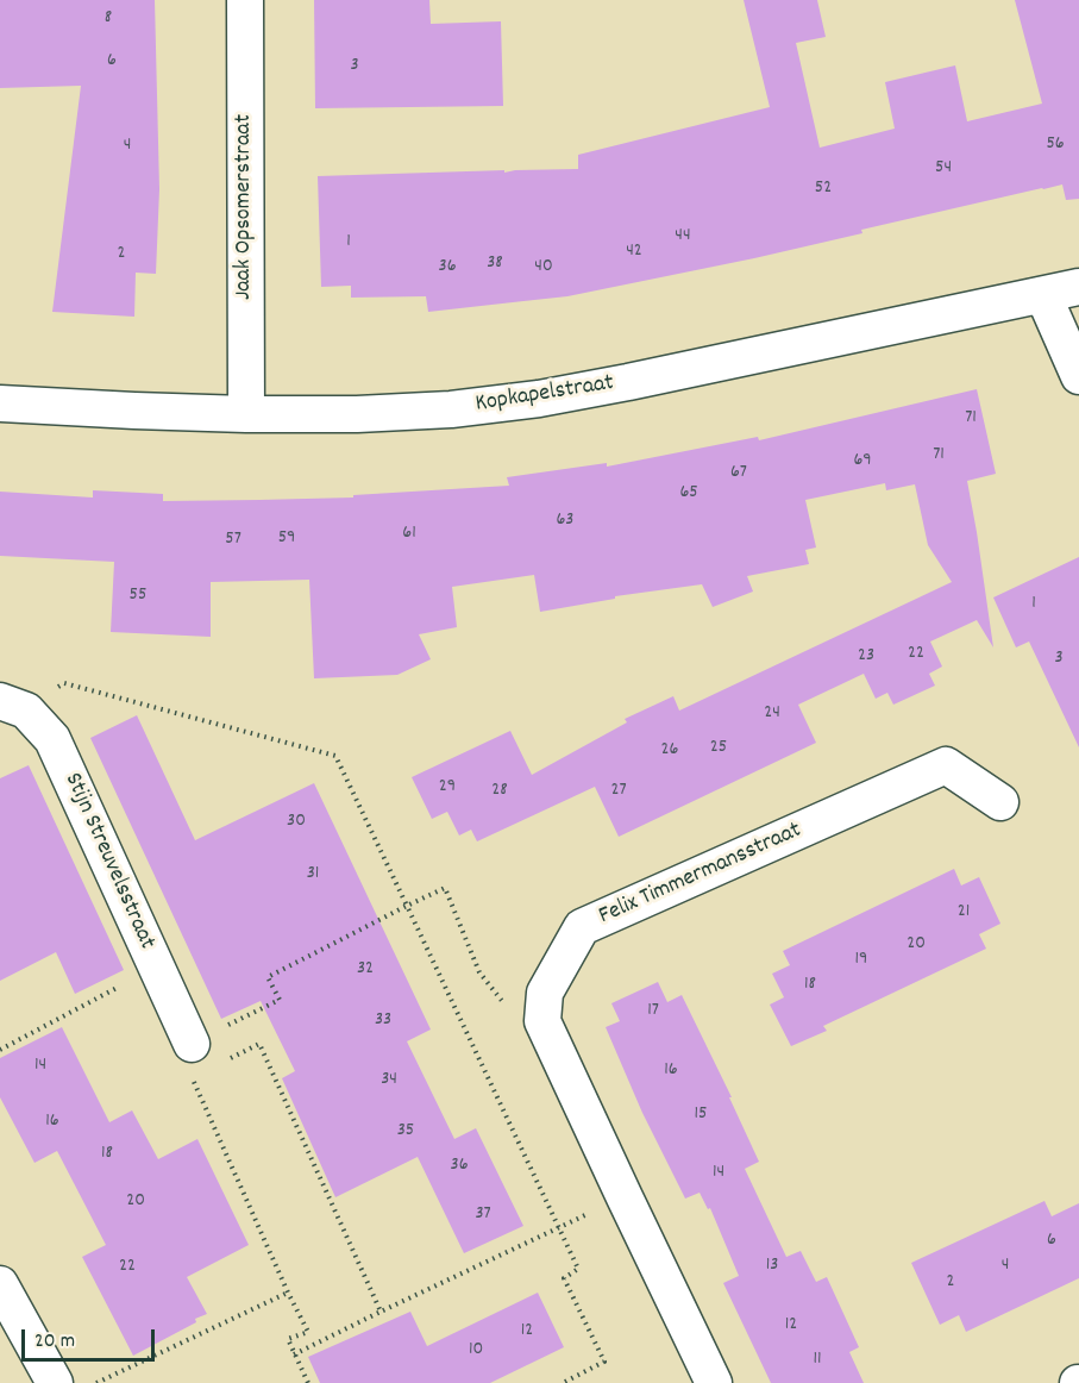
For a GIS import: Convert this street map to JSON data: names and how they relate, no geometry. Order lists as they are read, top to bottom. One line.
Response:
{"streets":{"street":["Jaak Opsomerstraat","Kopkapelstraat","Stijn Streuvelsstraat","Felix Timmermansstraat"]},"crossings":[["Jaak Opsomerstraat","Kopkapelstraat"]],"house_numbers":["8","6","3","56","4","54","52","44","1","42","2","38","36","40","71","71","69","67","65","63","61","59","57","55","1","22","23","3","24","25","26","29","28","27","30","31","21","20","19","32","18","17","33","14","16","34","15","16","35","18","36","14","20","37","6","13","4","22","2","12","12","10","11"],"scale_bar":"20 m"}
